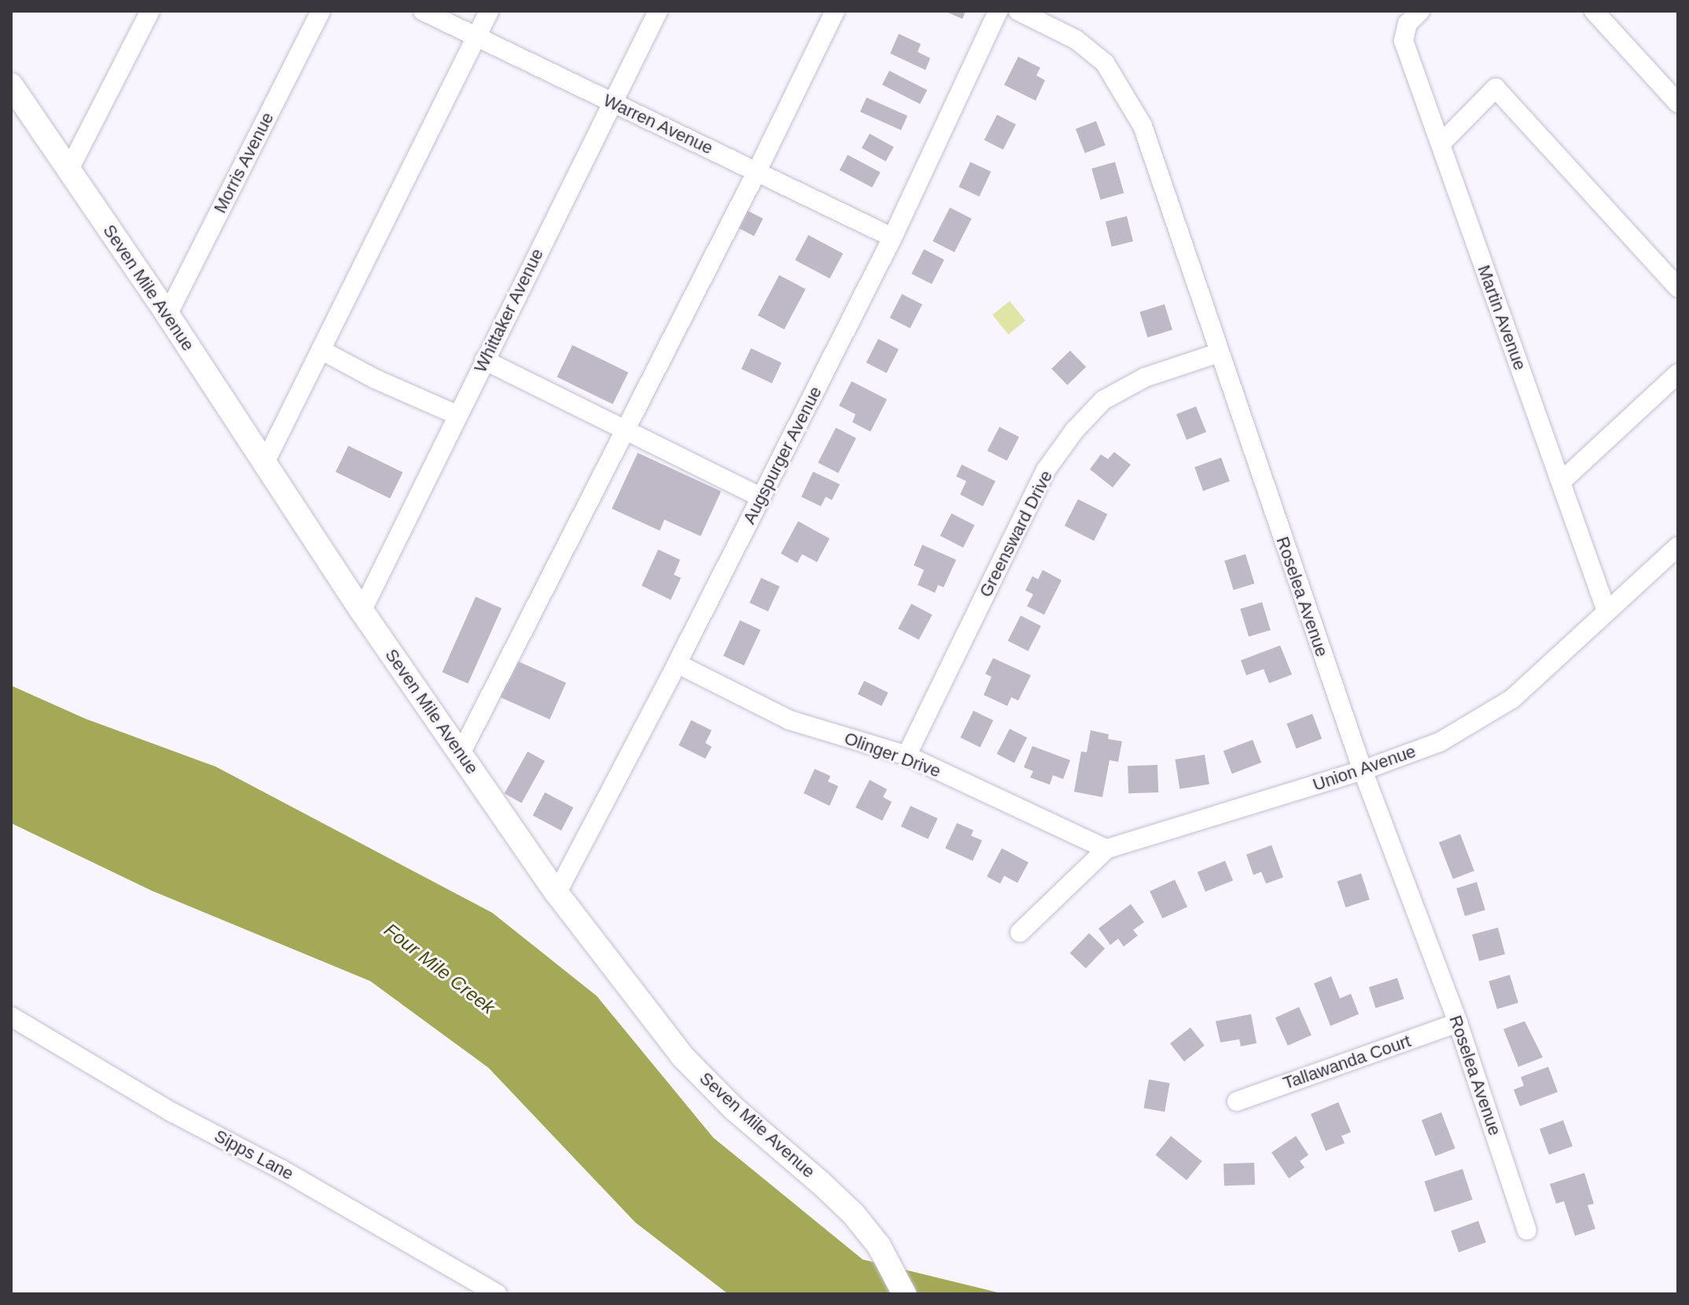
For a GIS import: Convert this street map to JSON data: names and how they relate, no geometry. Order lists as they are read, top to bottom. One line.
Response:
{"streets":{"main road":["Seven Mile Avenue"],"street":["Warren Avenue","Morris Avenue","Whittaker Avenue","Martin Avenue","Augspurger Avenue","Greensward Drive","Roselea Avenue","Olinger Drive","Union Avenue","Tallawanda Court","Sipps Lane"]},"crossings":[["Warren Avenue","Whittaker Avenue"],["Warren Avenue","Augspurger Avenue"],["Morris Avenue","Seven Mile Avenue"],["Seven Mile Avenue","Whittaker Avenue"],["Seven Mile Avenue","Augspurger Avenue"],["Martin Avenue","Union Avenue"],["Augspurger Avenue","Olinger Drive"],["Greensward Drive","Roselea Avenue"],["Greensward Drive","Olinger Drive"],["Roselea Avenue","Union Avenue"],["Roselea Avenue","Tallawanda Court"],["Olinger Drive","Union Avenue"]],"water":["Four Mile Creek"]}
